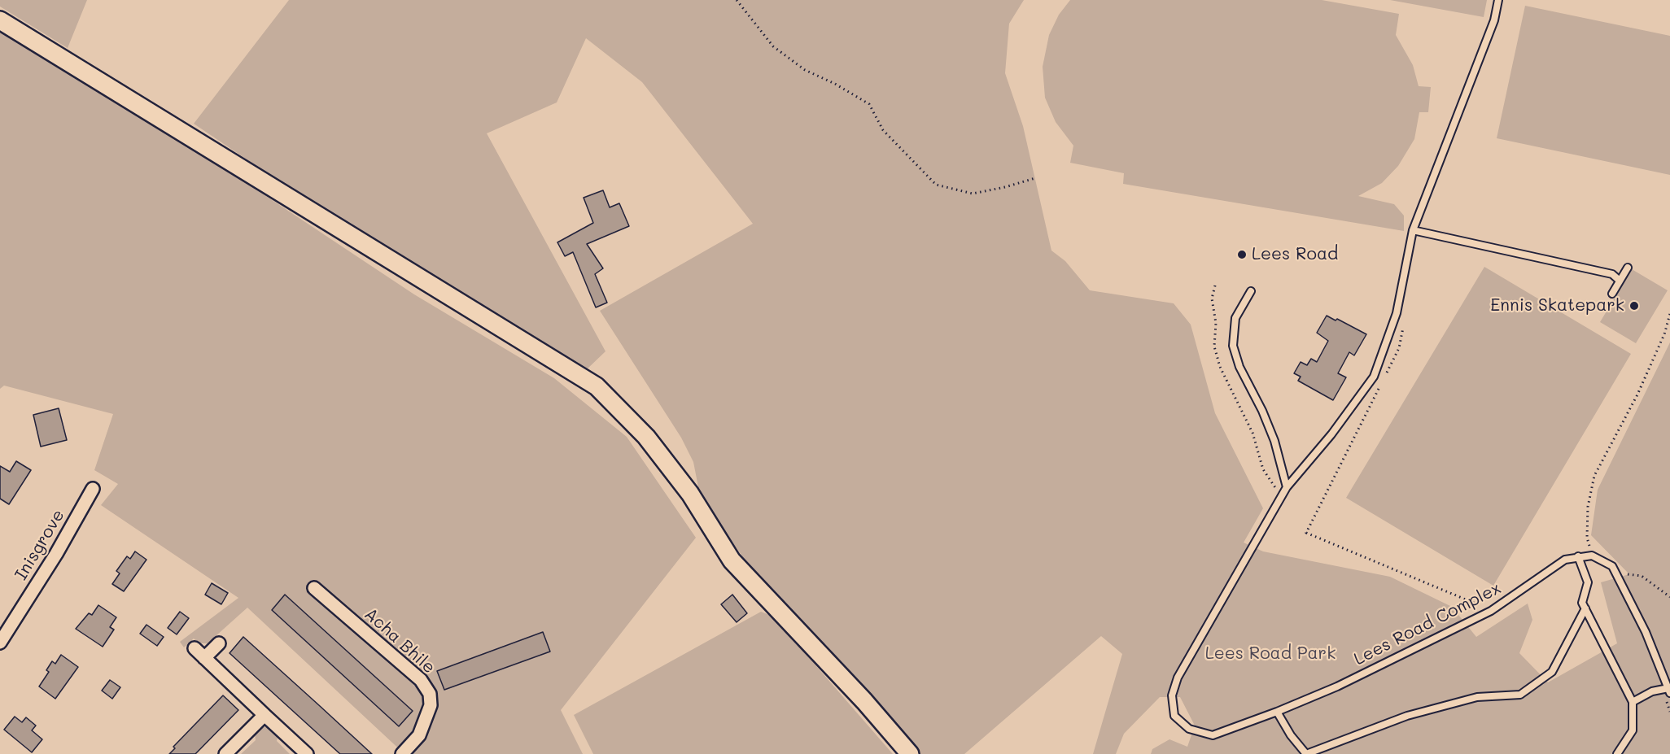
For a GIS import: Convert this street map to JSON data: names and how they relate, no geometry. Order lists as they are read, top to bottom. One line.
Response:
{"streets":{"street":["Inisgrove","Acha Bhile"],"lane":["Lees Road Complex"]},"parks":["Lees Road Park"],"places":["Lees Road","Ennis Skatepark"]}
